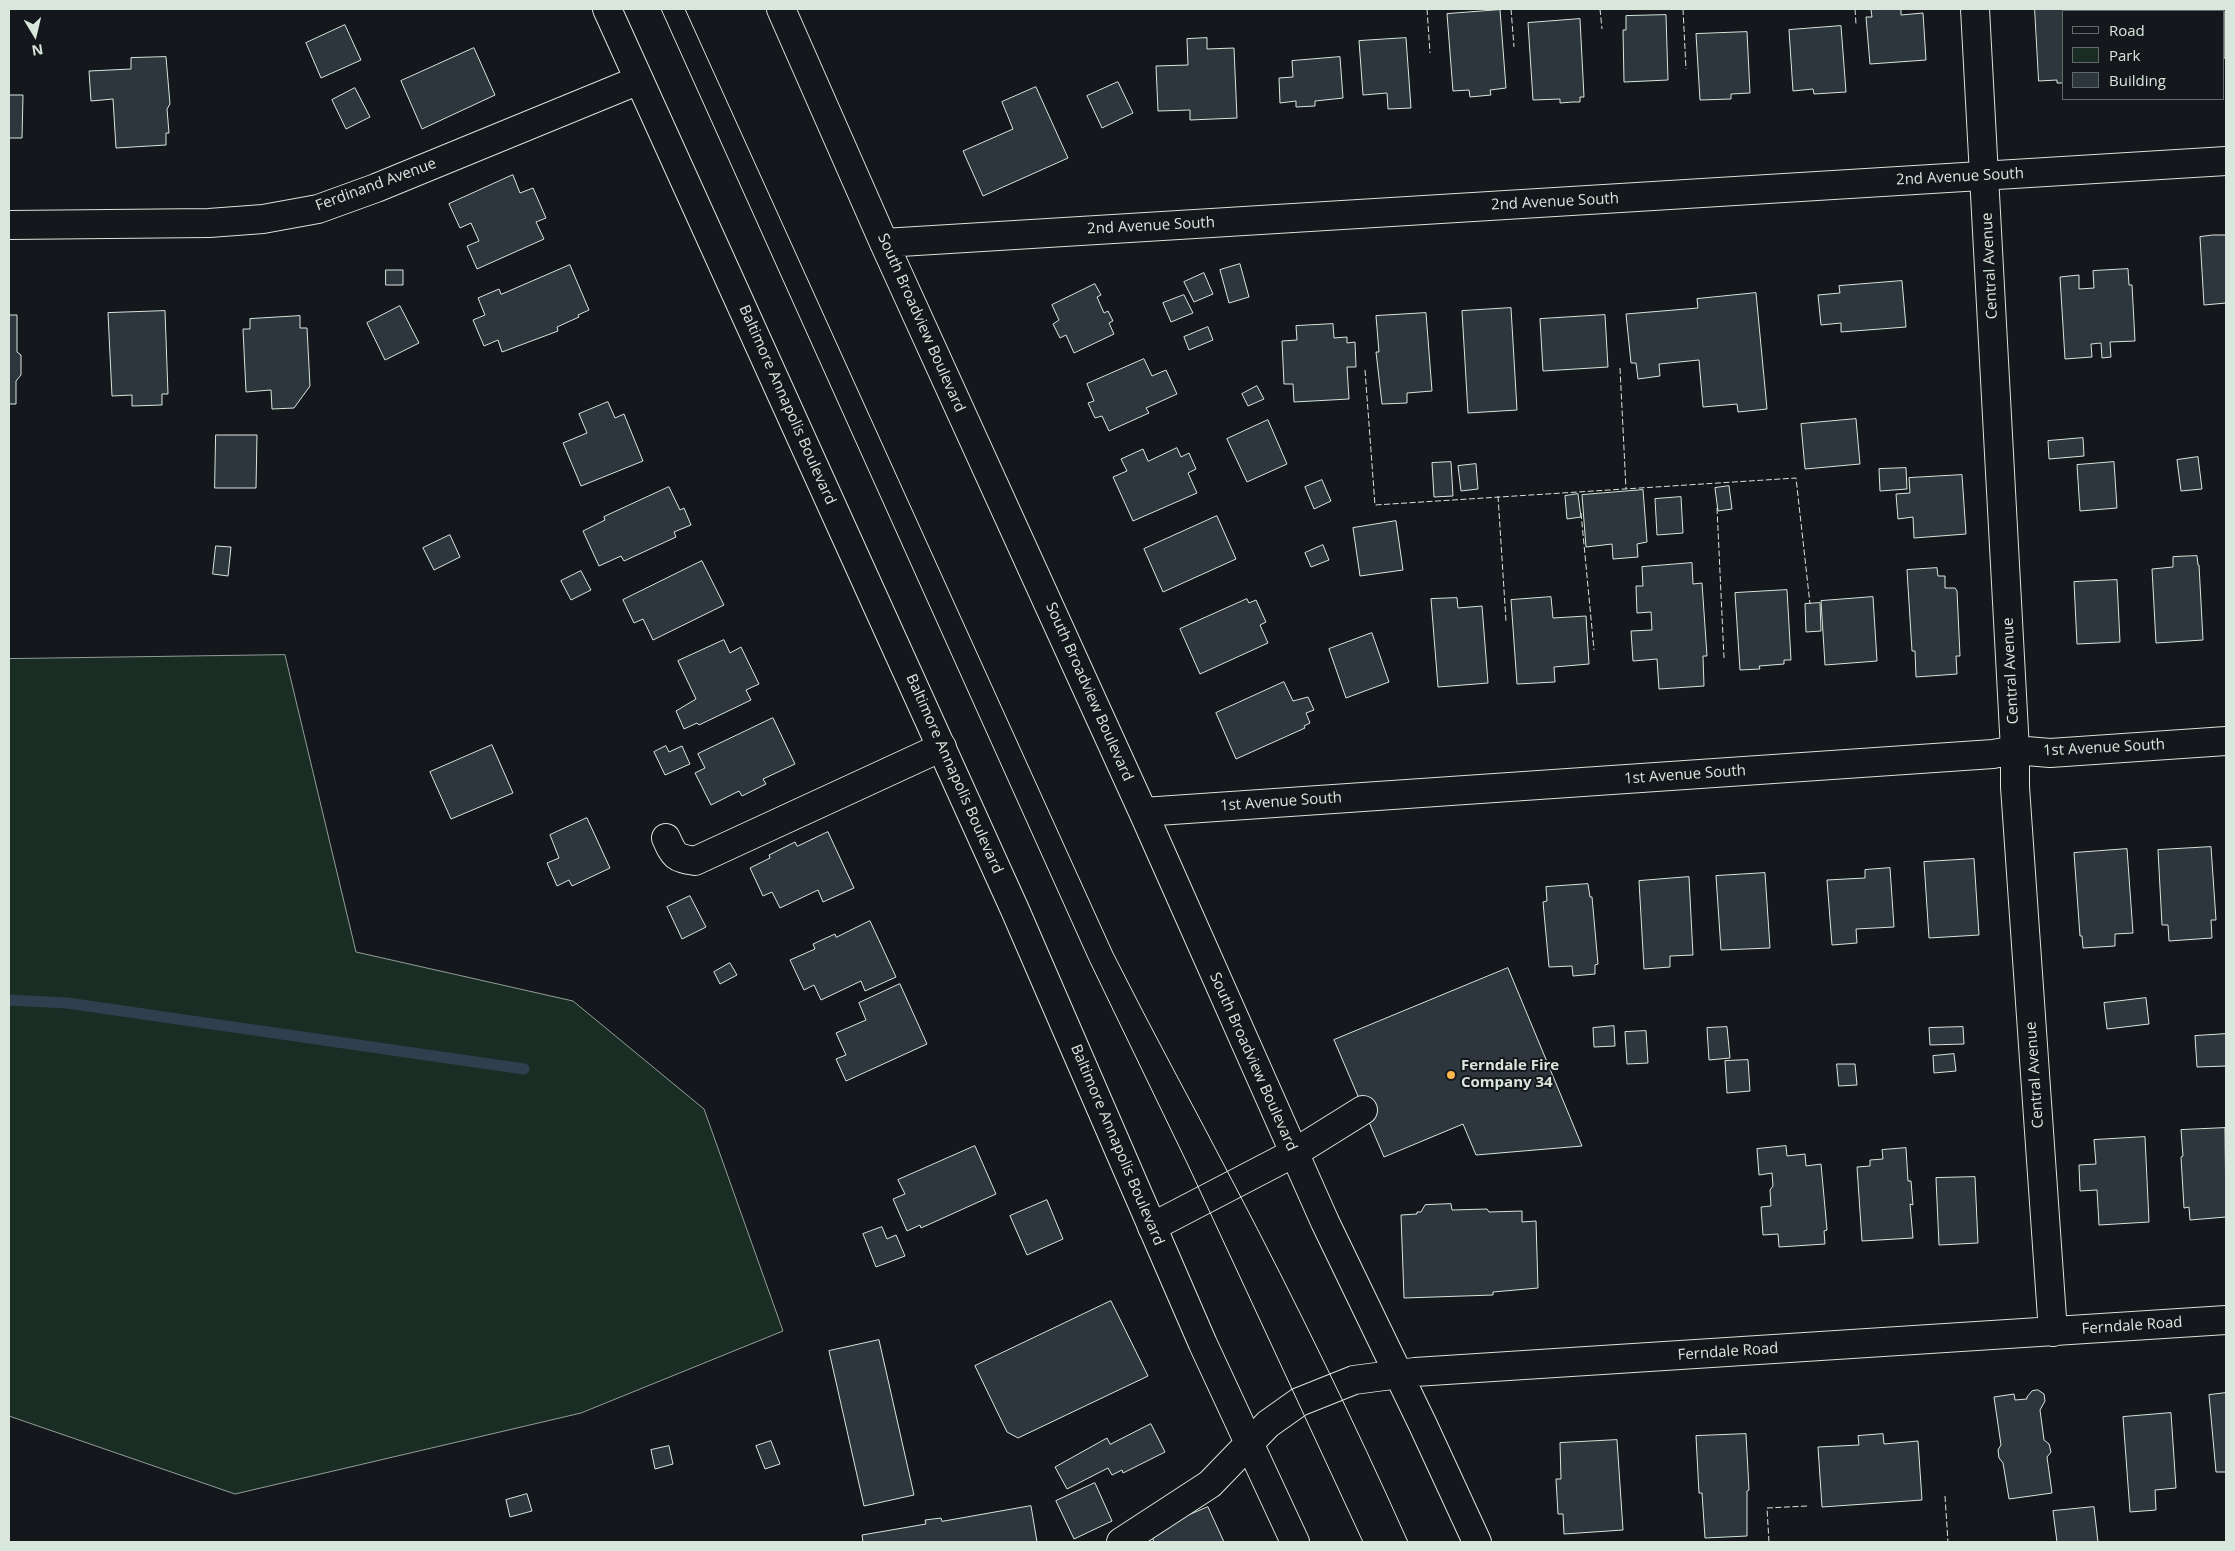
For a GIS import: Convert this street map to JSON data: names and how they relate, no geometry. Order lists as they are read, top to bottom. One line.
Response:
{"streets":{"street":["2nd Avenue South","Ferdinand Avenue","Central Avenue","South Broadview Boulevard","Baltimore Annapolis Boulevard","1st Avenue South","Ferndale Road"]},"crossings":[["2nd Avenue South","Central Avenue"],["2nd Avenue South","South Broadview Boulevard"],["Ferdinand Avenue","Baltimore Annapolis Boulevard"],["Central Avenue","1st Avenue South"],["Central Avenue","Ferndale Road"],["South Broadview Boulevard","1st Avenue South"],["South Broadview Boulevard","Ferndale Road"],["Baltimore Annapolis Boulevard","Ferndale Road"]],"places":["Ferndale Fire Company 34"],"legend":["Road","Park","Building"],"north":"bottom"}
